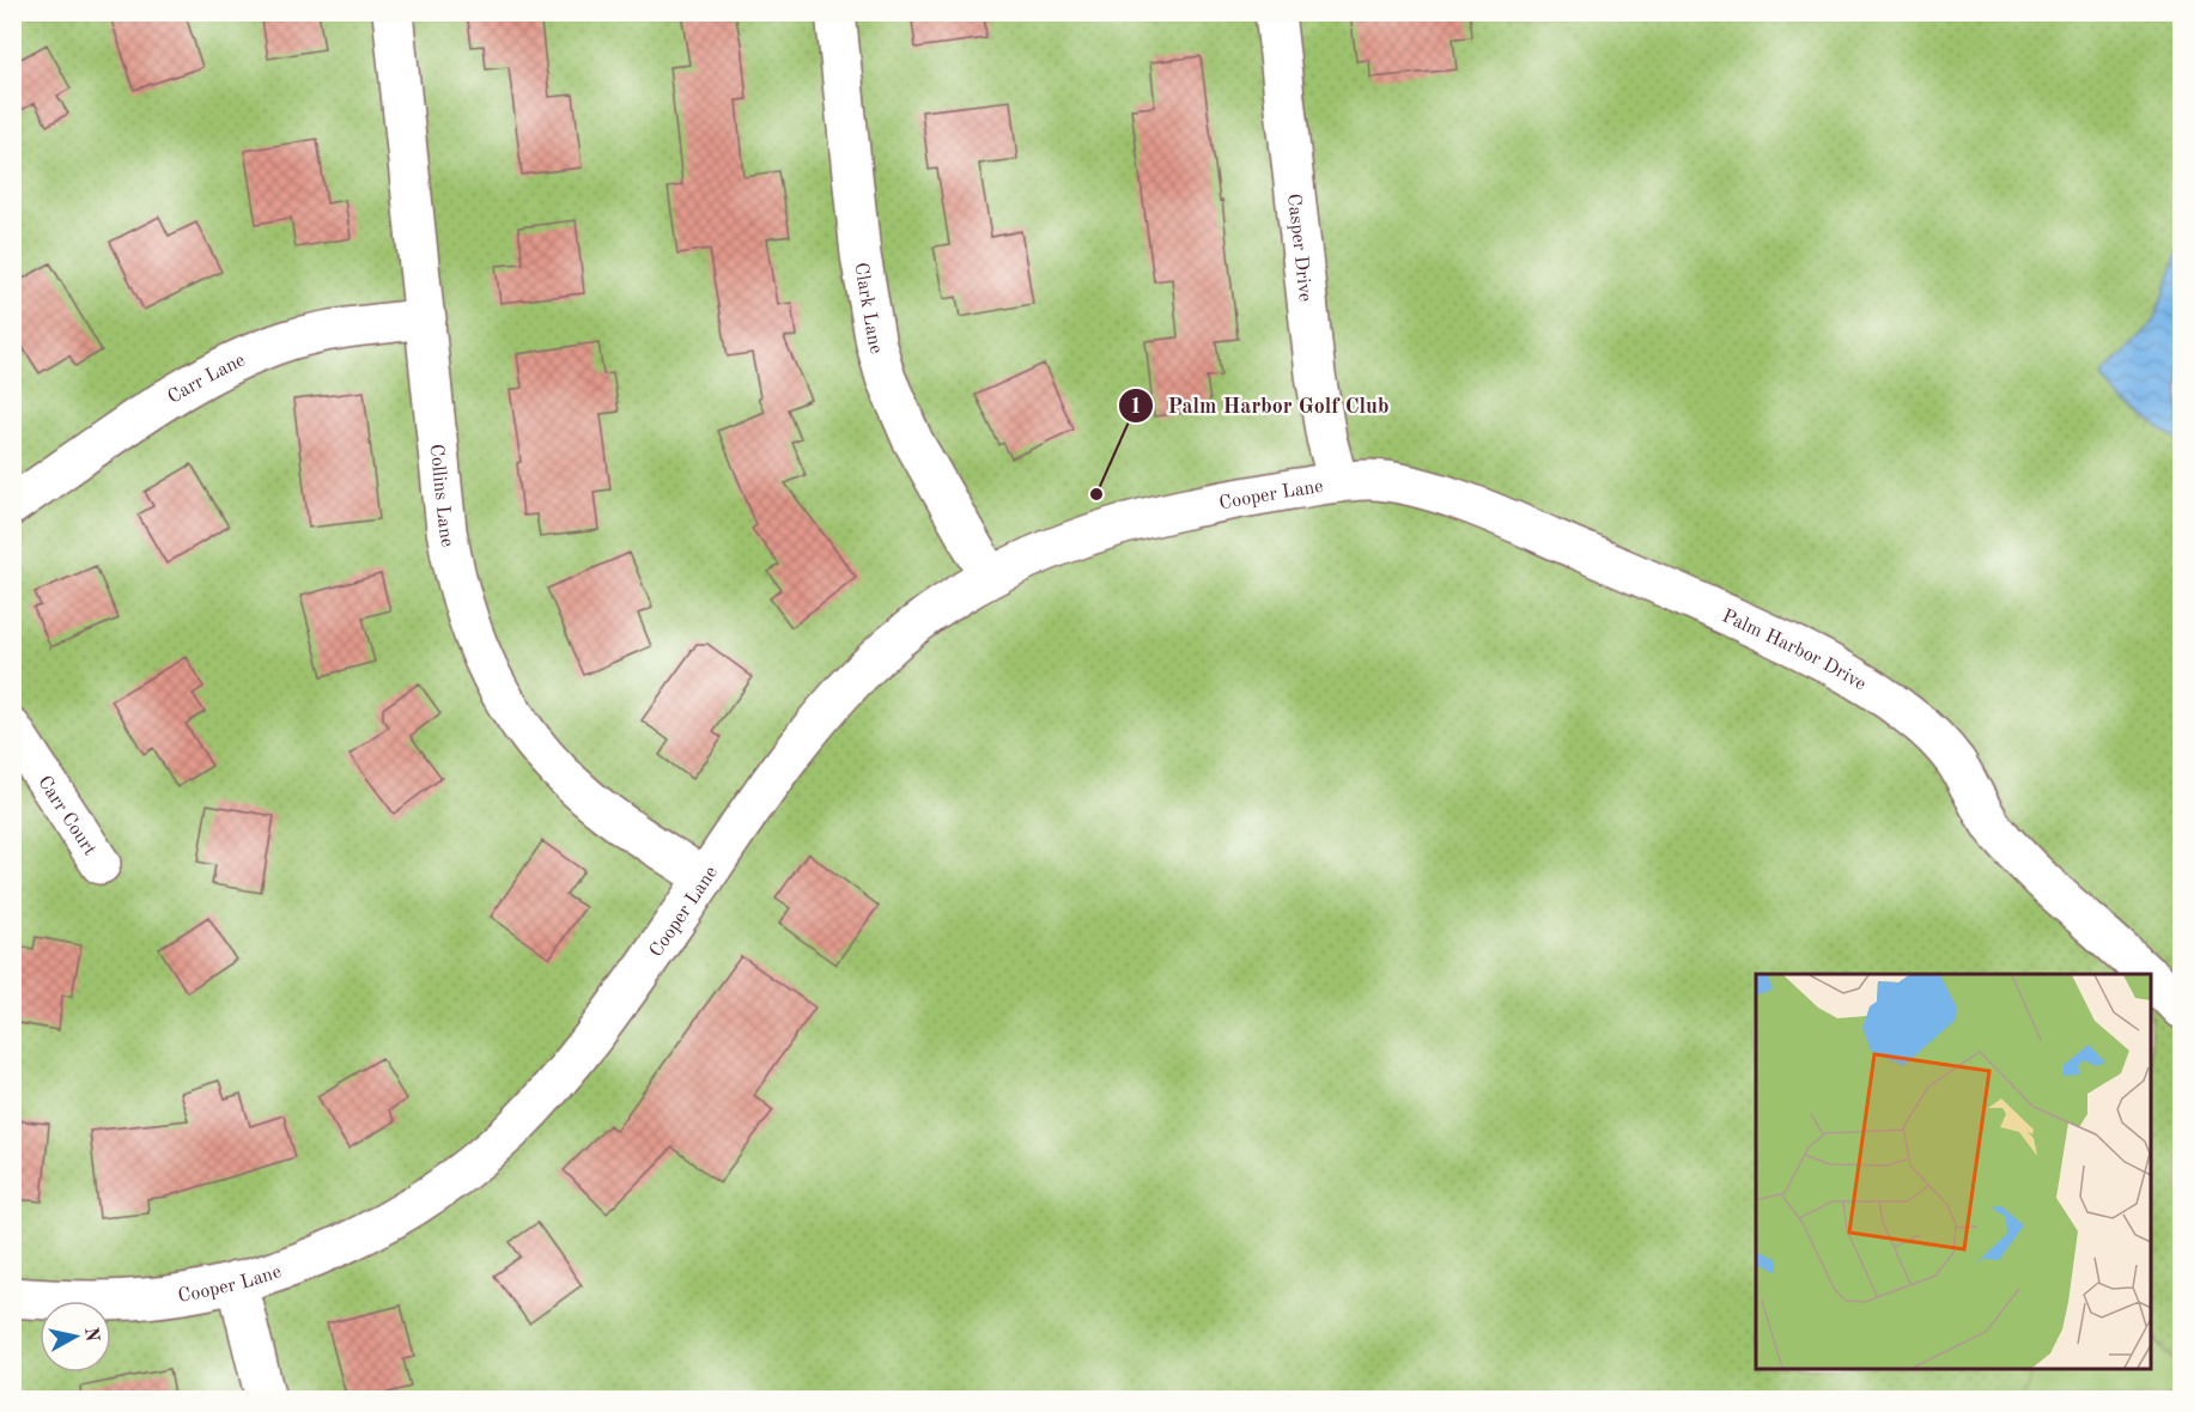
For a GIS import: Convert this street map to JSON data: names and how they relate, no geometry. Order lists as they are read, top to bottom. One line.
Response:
{"streets":{"street":["Casper Drive","Clark Lane","Carr Lane","Cooper Lane","Collins Lane","Palm Harbor Drive","Carr Court"]},"crossings":[["Casper Drive","Cooper Lane"],["Casper Drive","Palm Harbor Drive"],["Clark Lane","Cooper Lane"],["Carr Lane","Collins Lane"],["Cooper Lane","Collins Lane"],["Cooper Lane","Palm Harbor Drive"]],"places":["Palm Harbor Golf Club"],"north":"right"}
